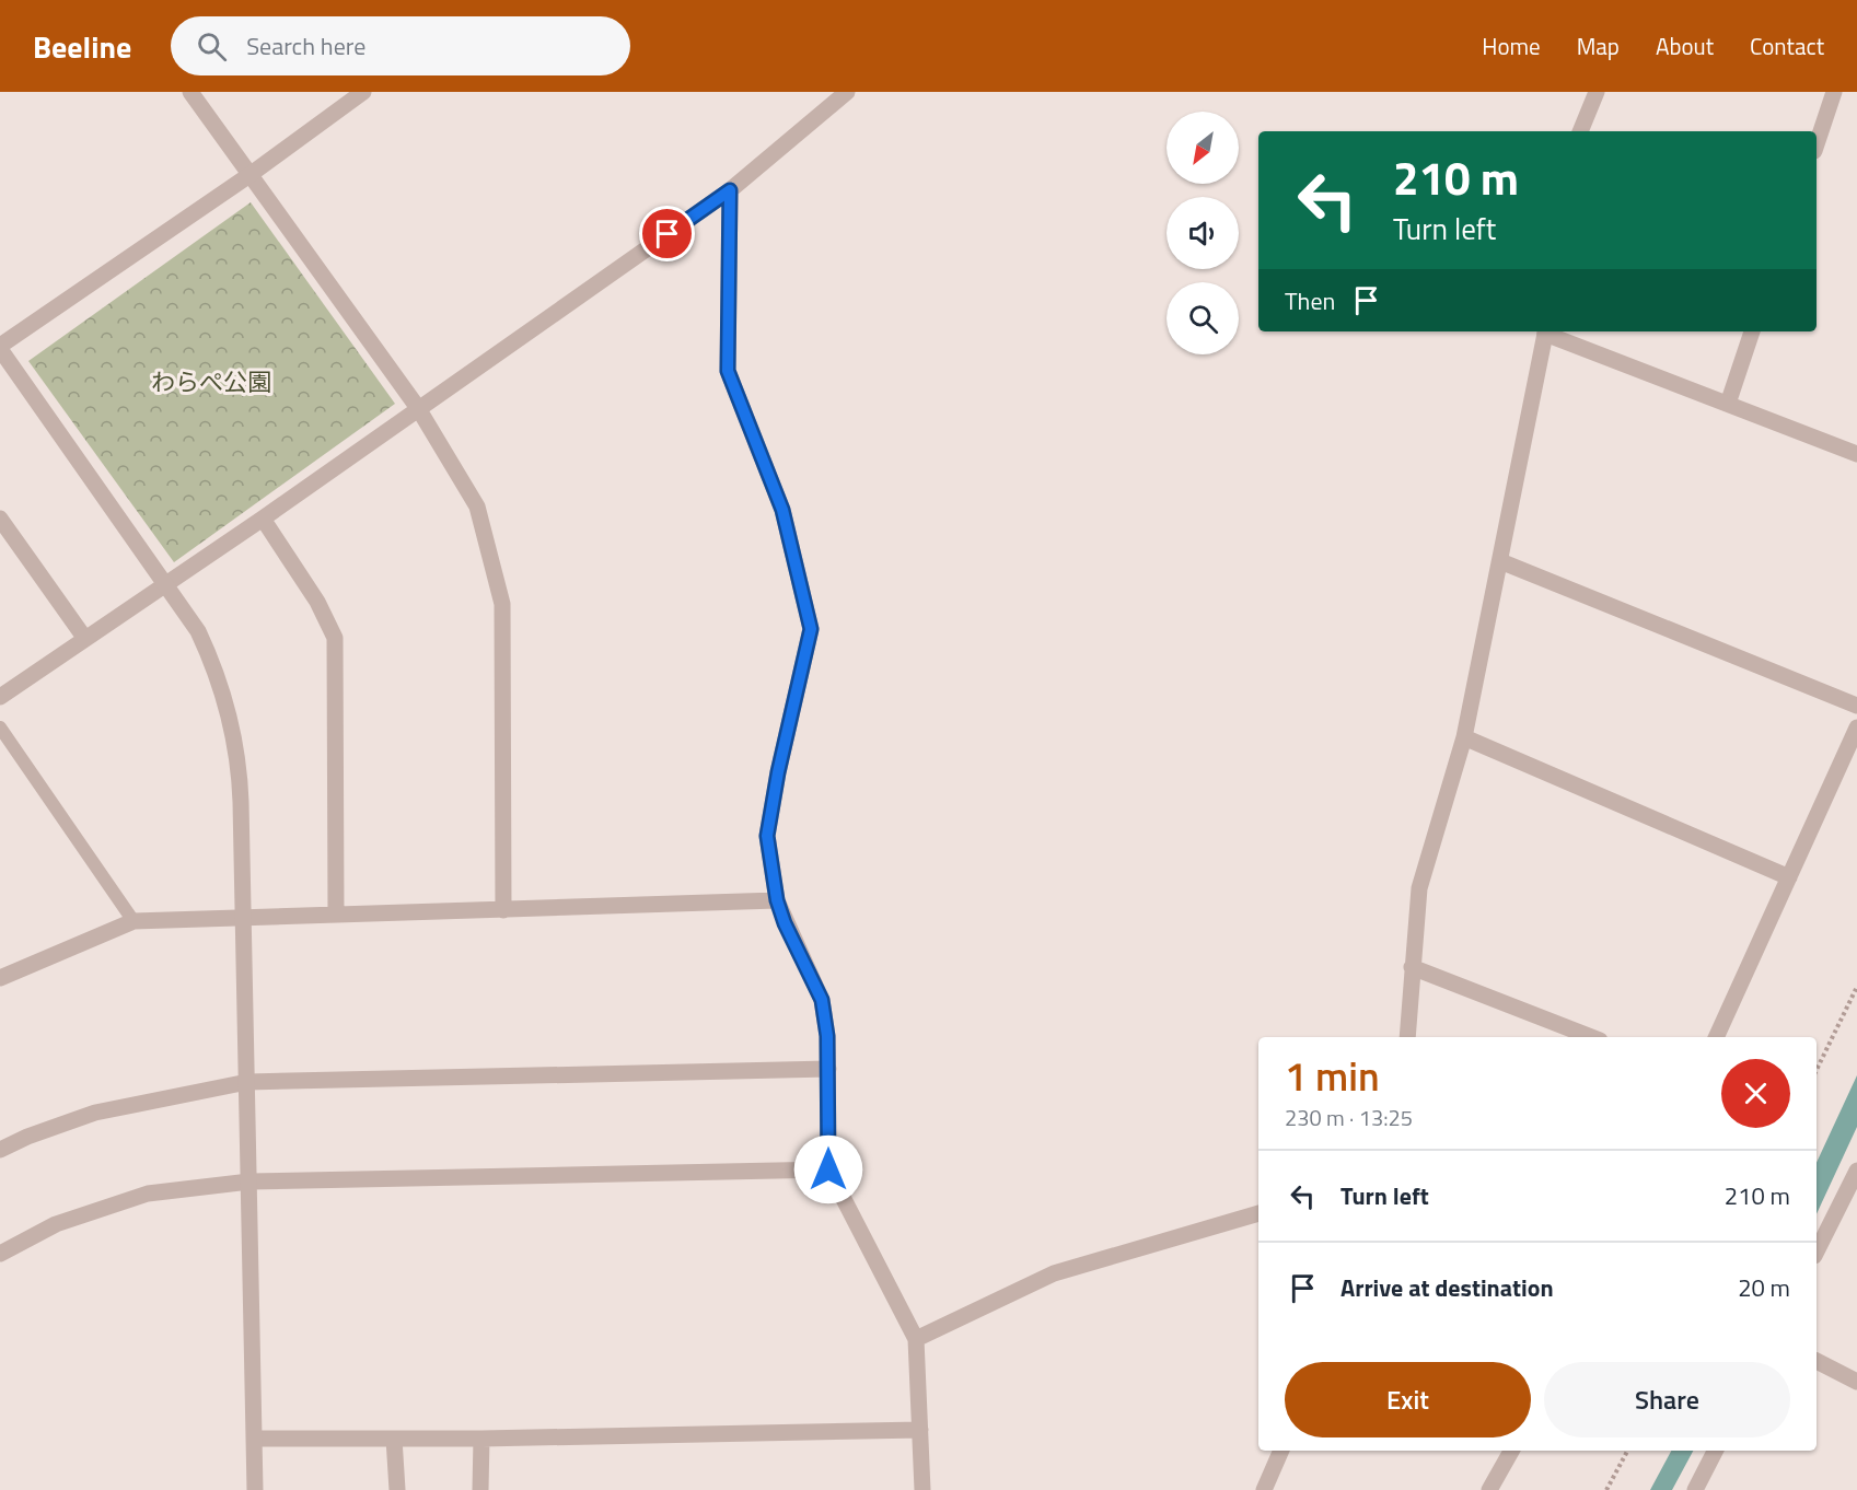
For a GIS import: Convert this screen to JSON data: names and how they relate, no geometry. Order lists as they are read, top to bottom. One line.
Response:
{"parks":["わらぺ公園"],"north":"bottom left","page":{"header":"Beeline","search":"Search here","nav":["Home","Map","About","Contact"],"turn":["210 m","Turn left"],"then":"Then","heading":["1 min","230 m · 13:25"],"list":[{"name":"Turn left","value":"210 m"},{"name":"Arrive at destination","value":"20 m"}],"buttons":["Exit","Share"]}}
